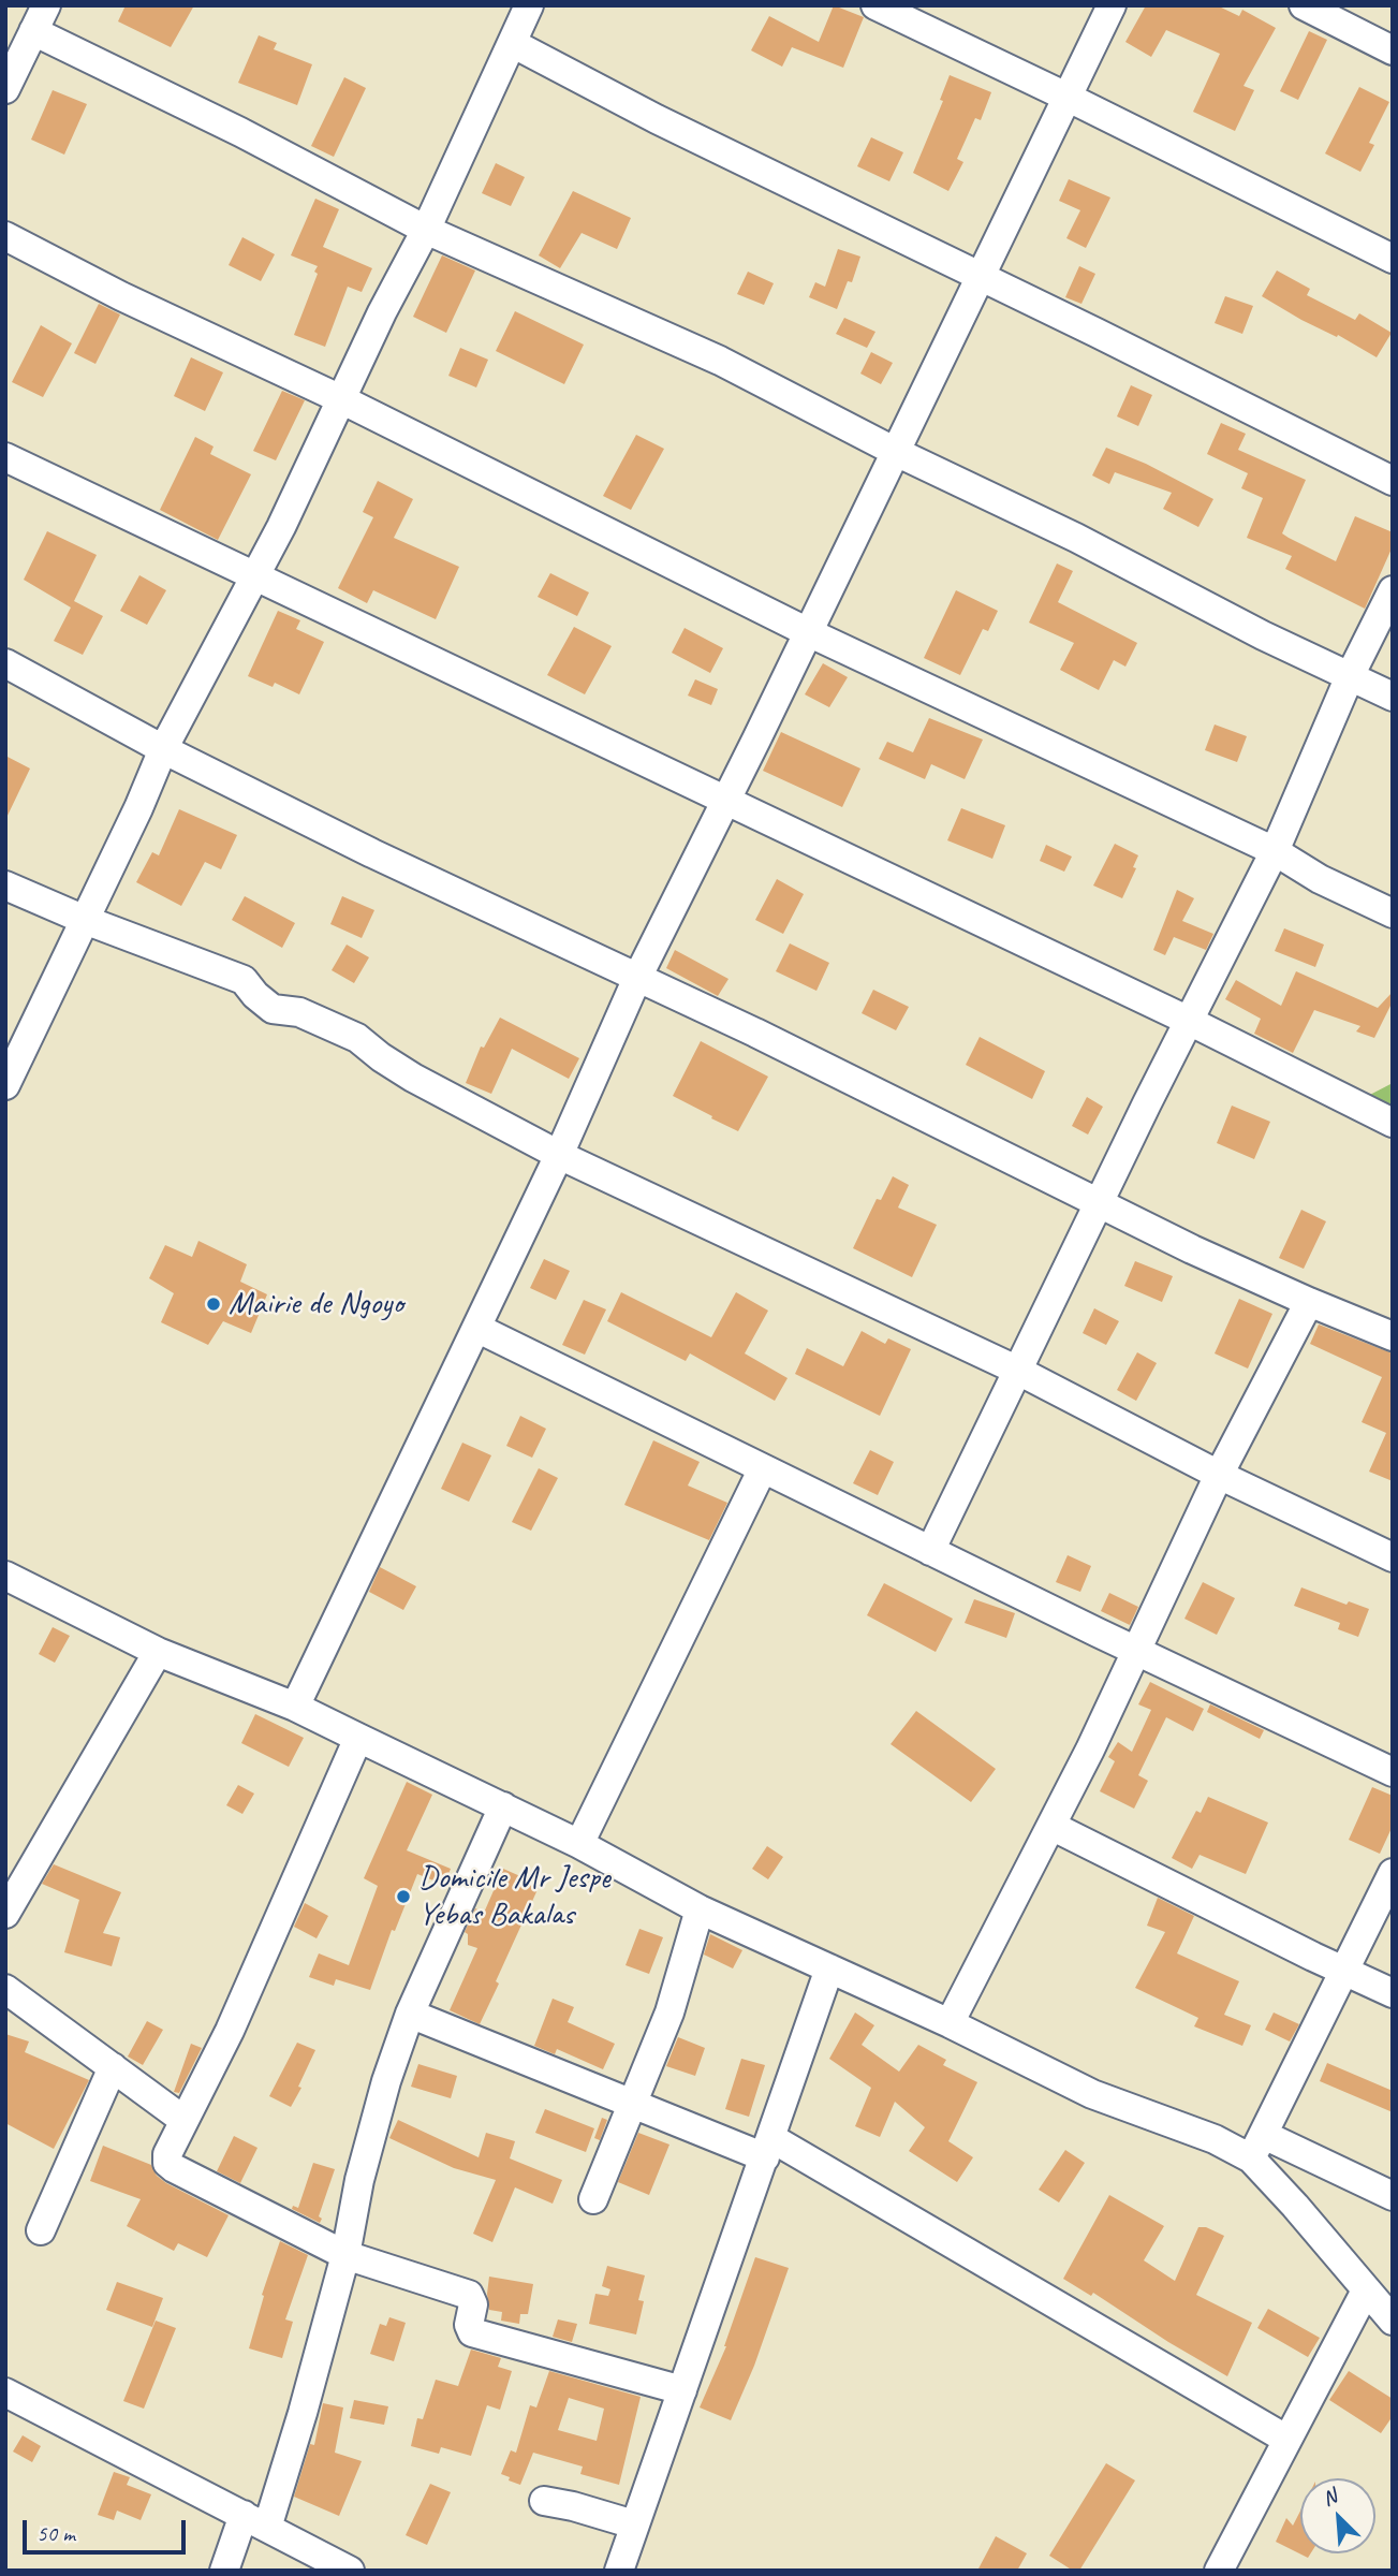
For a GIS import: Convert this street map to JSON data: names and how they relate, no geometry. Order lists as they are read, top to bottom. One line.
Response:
{"places":["Mairie de Ngoyo","Domicile Mr Jespe Yebas Bakalas"],"scale_bar":"50 m","north":"top left"}
